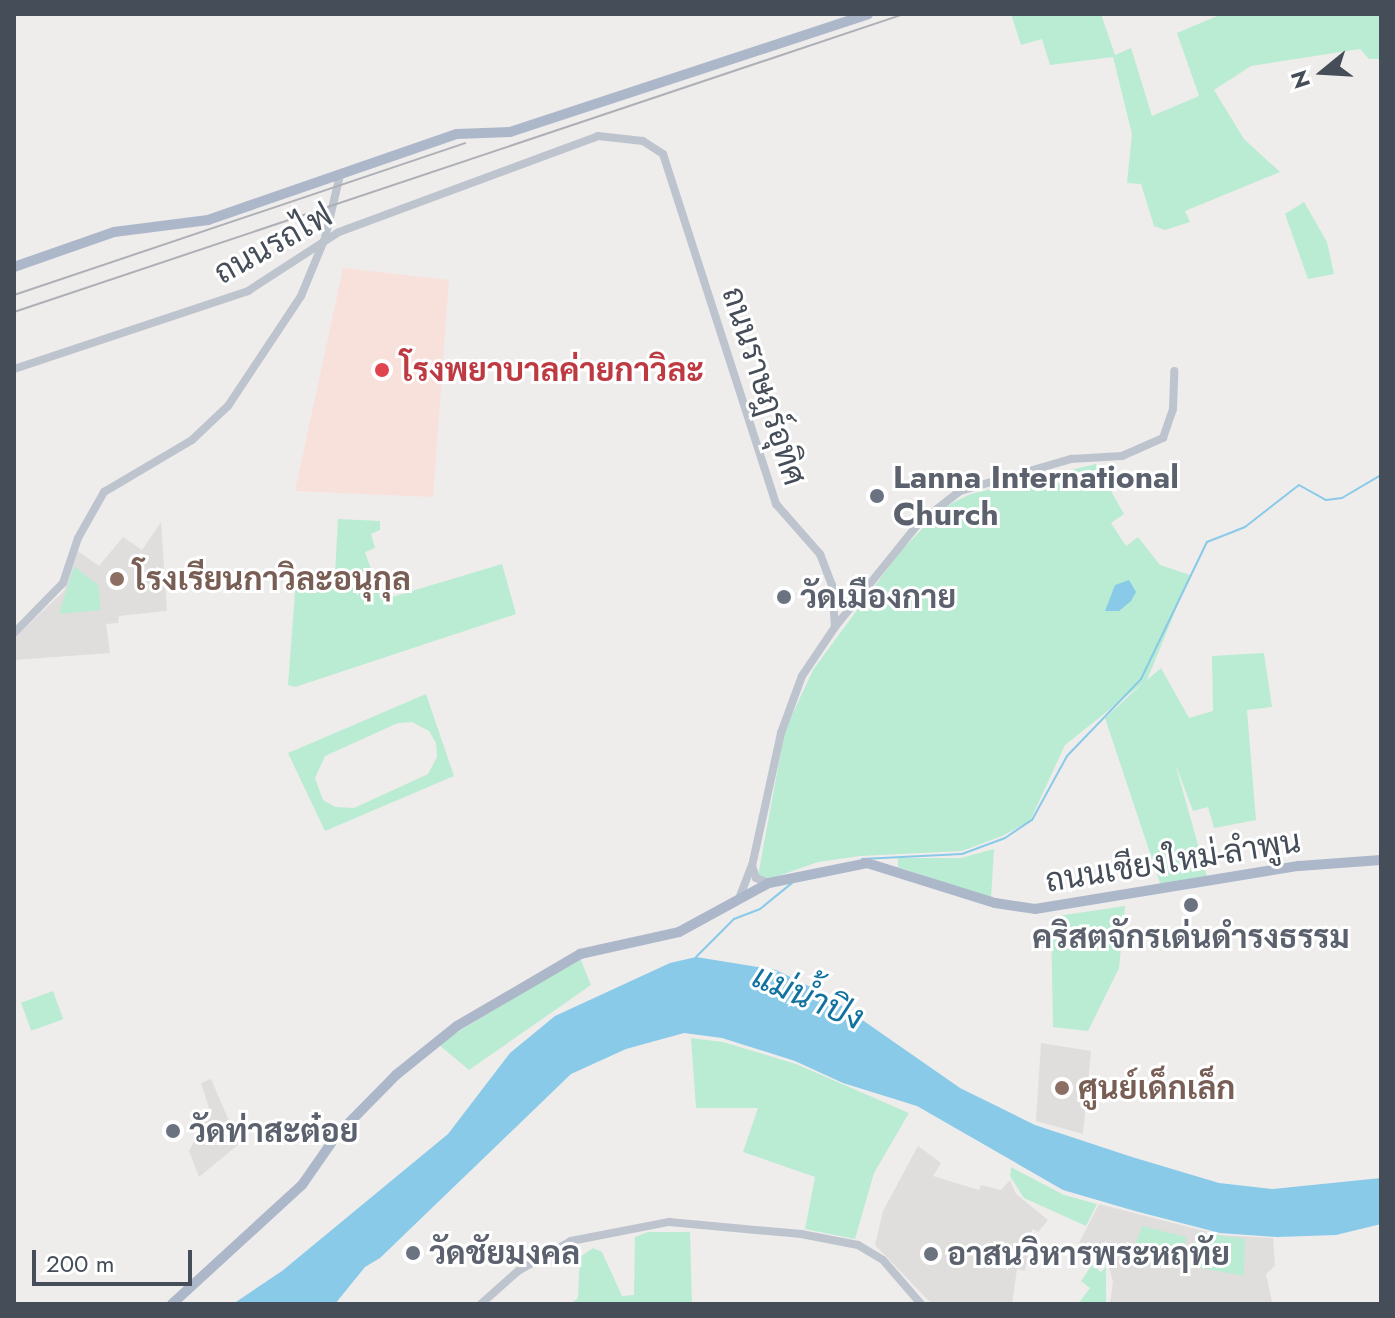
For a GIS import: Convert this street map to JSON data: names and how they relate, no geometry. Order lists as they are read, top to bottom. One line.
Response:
{"streets":{"main road":["ถนนเชียงใหม่-ลำพูน"],"street":["ถนนรถไฟ","ถนนราษฎร์อุทิศ"]},"crossings":[["ถนนรถไฟ","ถนนราษฎร์อุทิศ"]],"water":["แม่น้ำปิง"],"places":["โรงพยาบาลค่ายกาวิละ","Lanna International Church","โรงเรียนกาวิละอนุกุล","วัดเมืองกาย","คริสตจักรเด่นดำรงธรรม","ศูนย์เด็กเล็ก","วัดท่าสะต๋อย","วัดชัยมงคล","อาสนวิหารพระหฤทัย"],"scale_bar":"200 m","north":"left"}
